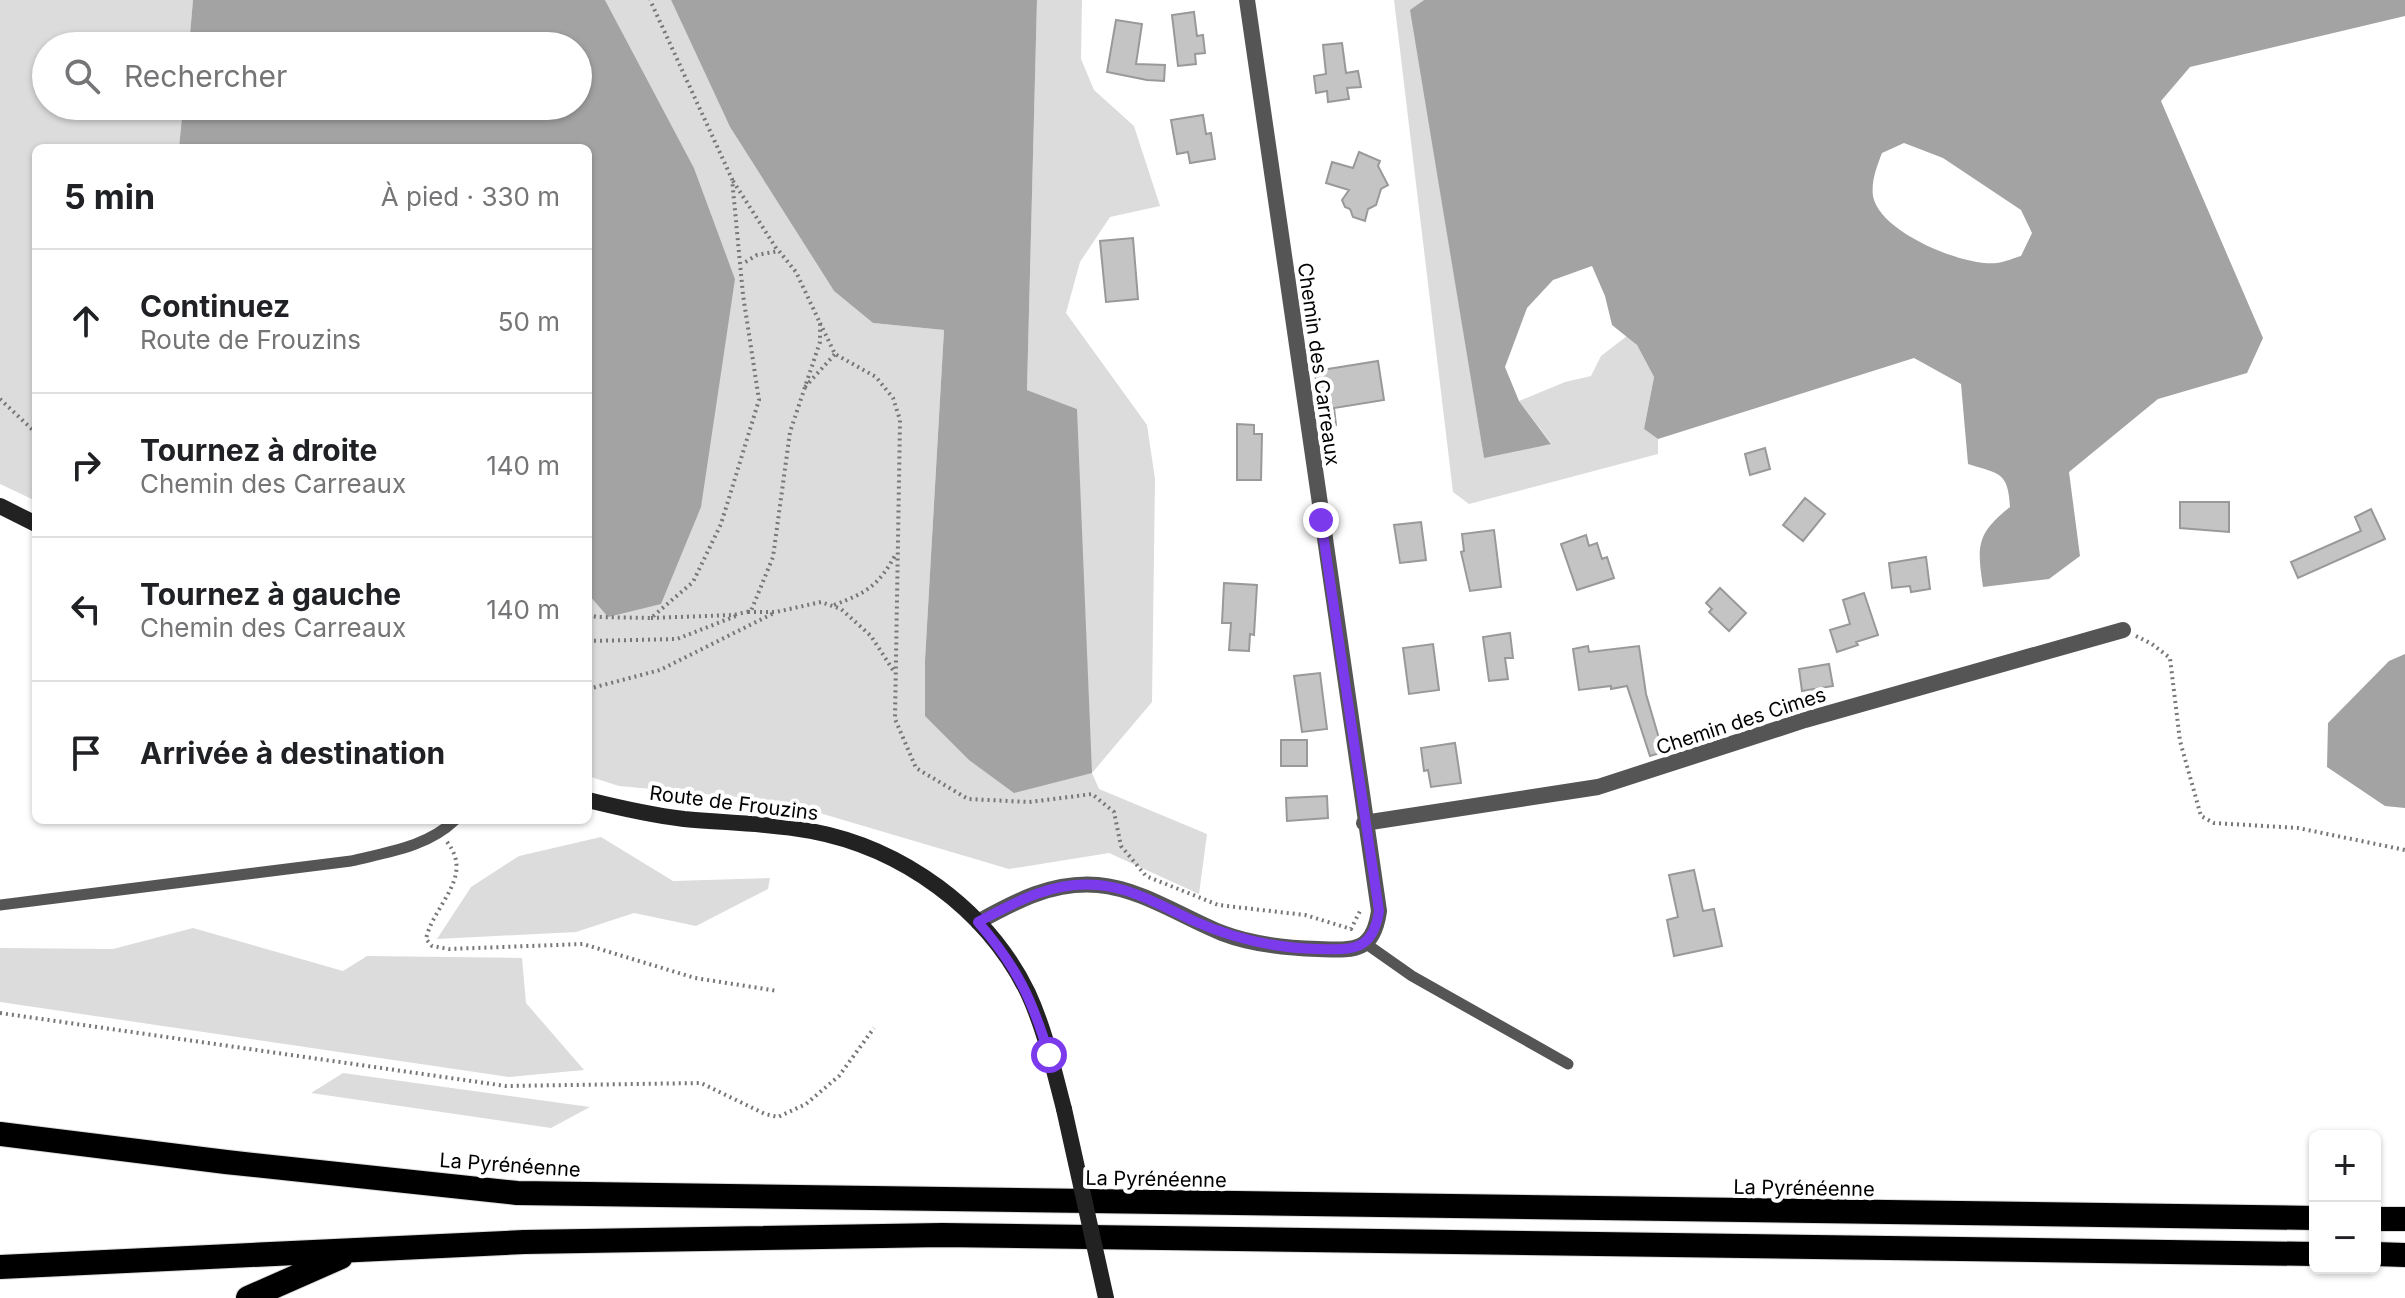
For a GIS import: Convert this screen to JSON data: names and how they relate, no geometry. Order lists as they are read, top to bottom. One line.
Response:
{"streets":{"highway":["La Pyrénéenne"],"main road":["Route de Frouzins"],"street":["Chemin des Carreaux","Chemin des Cimes"]},"crossings":[["Chemin des Carreaux","Chemin des Cimes"]],"page":{"search":"Rechercher","heading":["5 min","À pied · 330 m"],"list":[["Continuez","Route de Frouzins","50 m"],["Tournez à droite","Chemin des Carreaux","140 m"],["Tournez à gauche","Chemin des Carreaux","140 m"],"Arrivée à destination"],"map_buttons":["+","−"]}}
